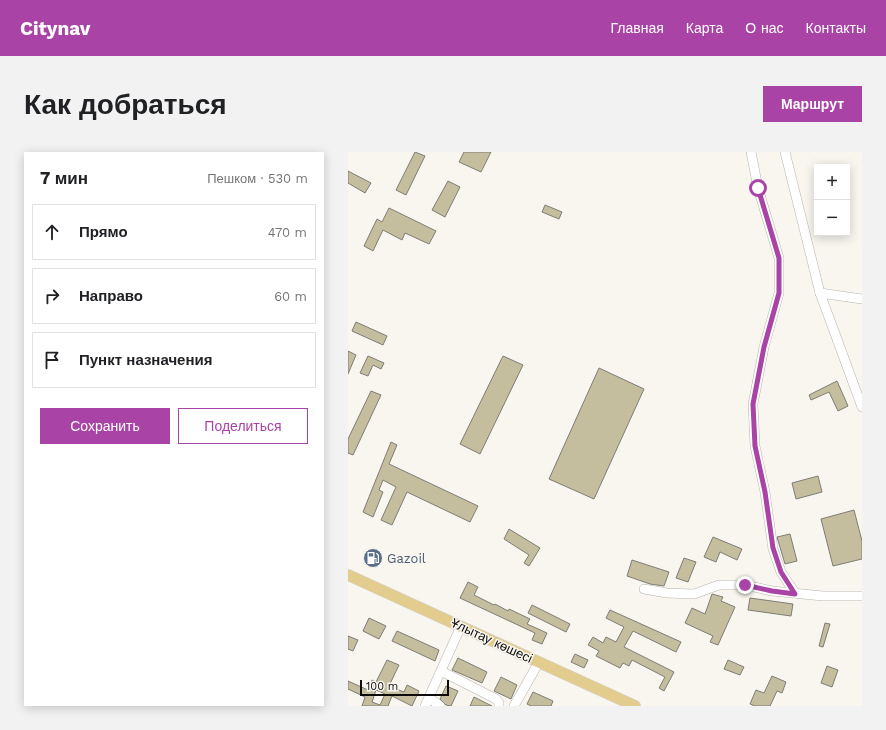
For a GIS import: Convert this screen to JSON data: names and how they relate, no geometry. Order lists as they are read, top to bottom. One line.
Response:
{"streets":{"main road":["Ұлытау көшесі"]},"places":{"fuel station":["Gazoil"]},"scale_bar":"100 m","page":{"header":"Citynav","nav":["Главная","Карта","О нас","Контакты"],"buttons":["Маршрут",["Сохранить","Поделиться"]],"title":"Как добраться","heading":["7 мин","Пешком · 530 m"],"map_buttons":["+","−"],"list":[["Прямо","470 m"],["Направо","60 m"],"Пункт назначения"],"scale":"100 m"}}
